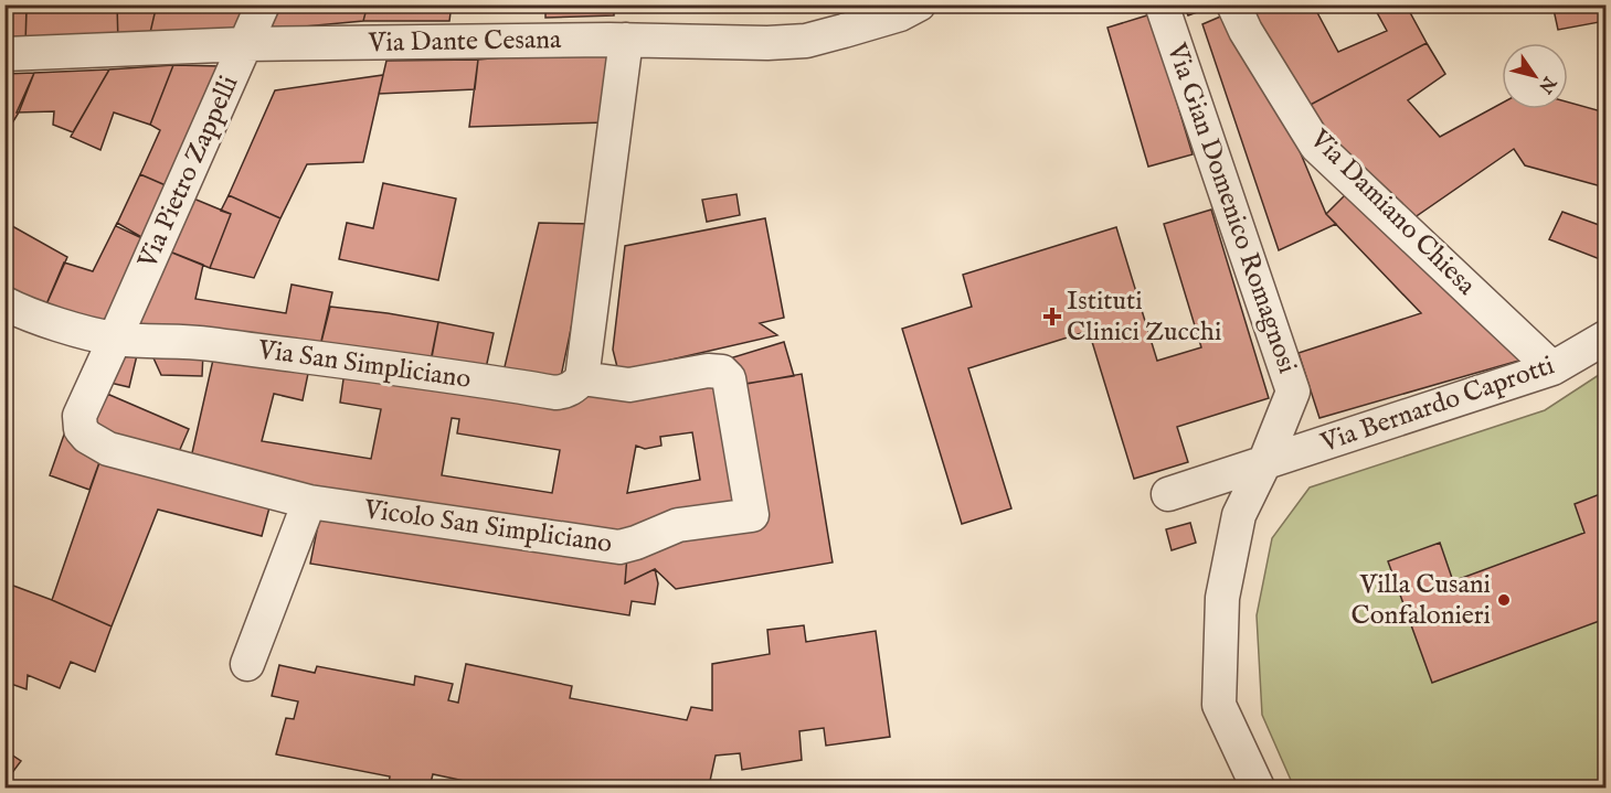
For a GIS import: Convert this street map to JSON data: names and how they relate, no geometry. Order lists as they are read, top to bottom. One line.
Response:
{"streets":{"street":["Via Dante Cesana","Via Pietro Zappelli","Via Gian Domenico Romagnosi","Via Damiano Chiesa","Via San Simpliciano","Via Bernardo Caprotti","Vicolo San Simpliciano"]},"crossings":[["Via Dante Cesana","Via Pietro Zappelli"],["Via Pietro Zappelli","Via San Simpliciano"],["Via Pietro Zappelli","Vicolo San Simpliciano"],["Via Gian Domenico Romagnosi","Via Bernardo Caprotti"],["Via Damiano Chiesa","Via Bernardo Caprotti"],["Via San Simpliciano","Vicolo San Simpliciano"]],"places":{"health":["Istituti Clinici Zucchi"],"other":["Villa Cusani Confalonieri"]},"north":"bottom right"}
